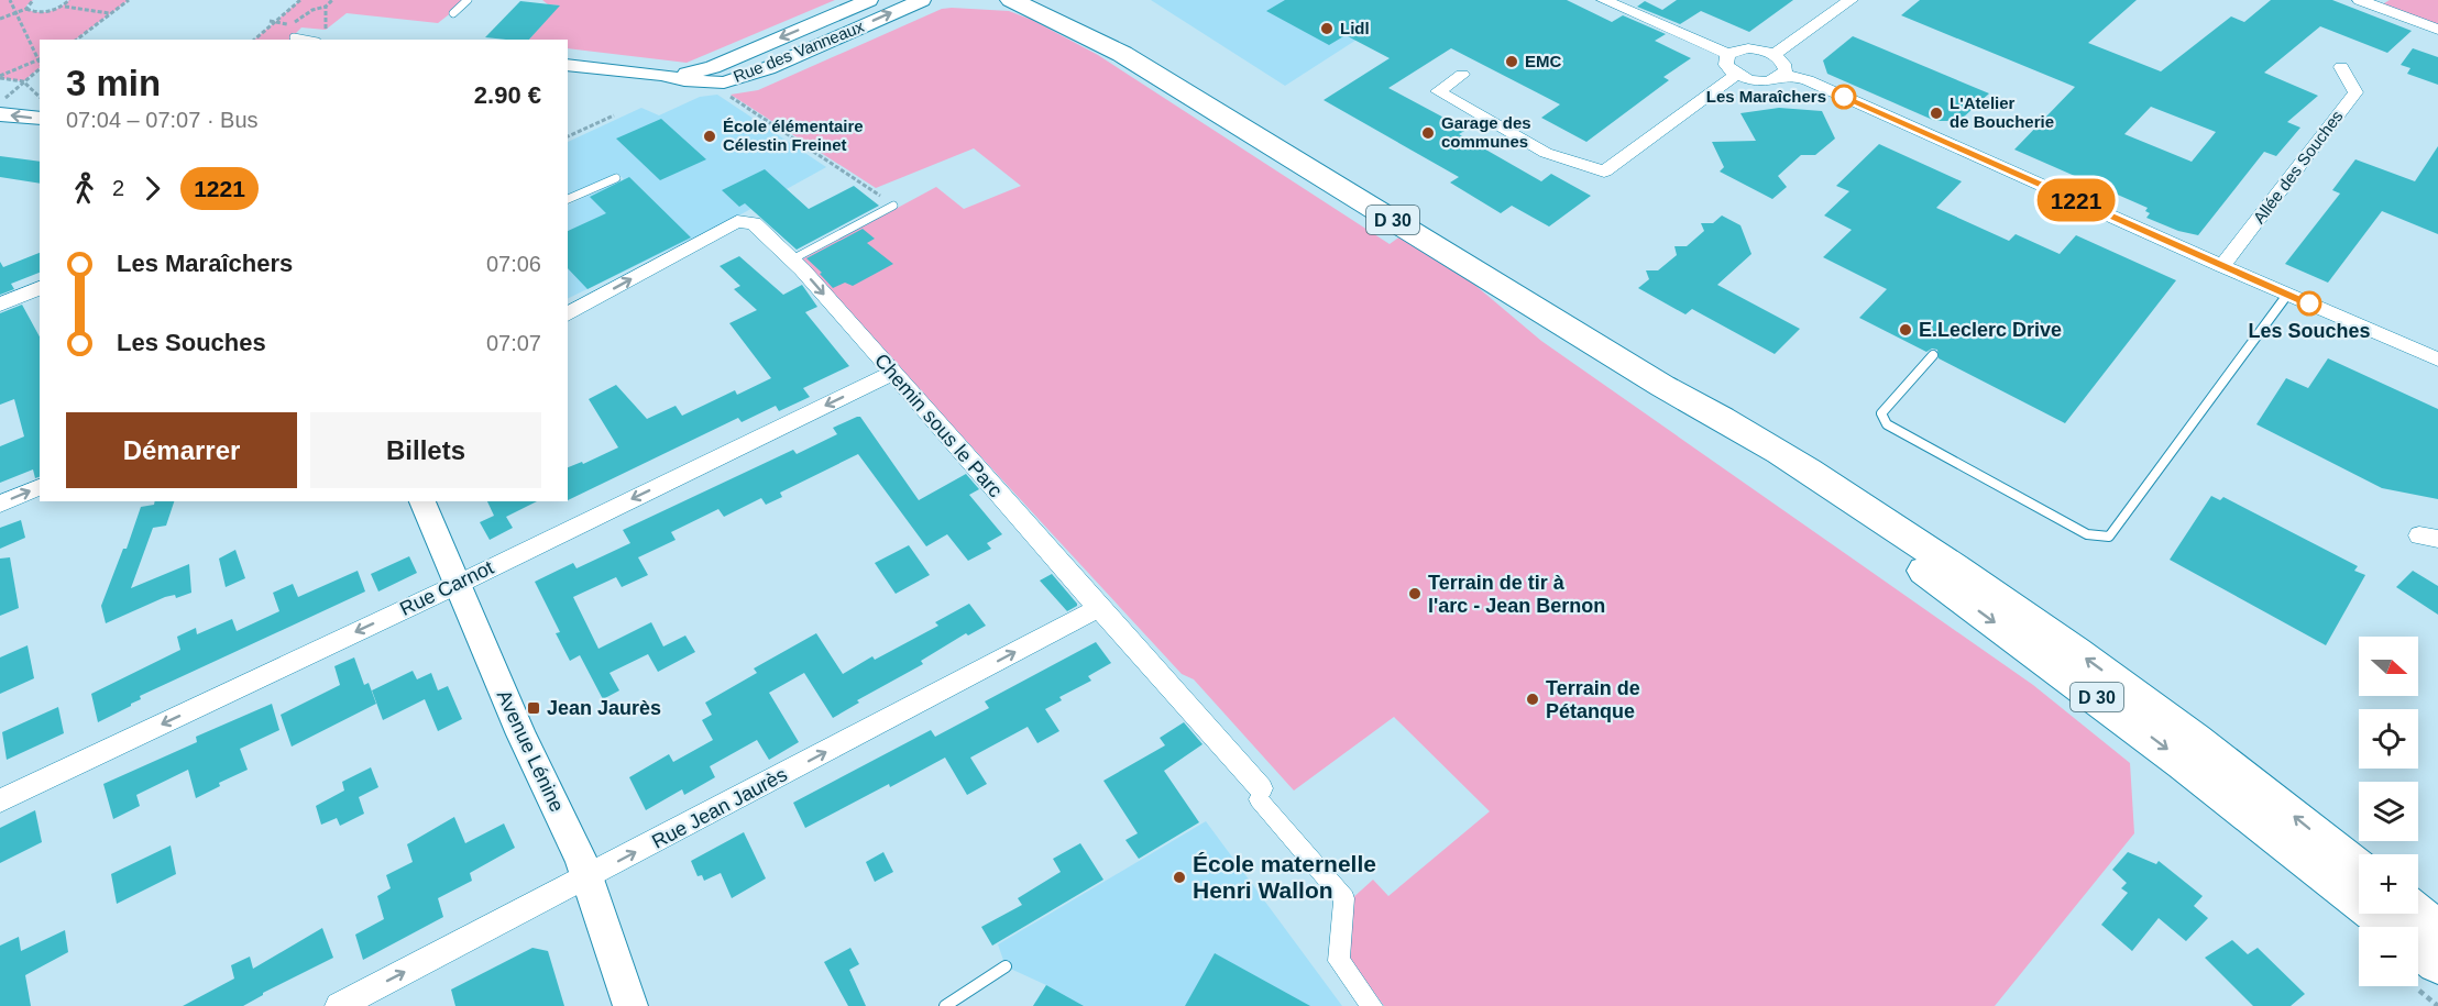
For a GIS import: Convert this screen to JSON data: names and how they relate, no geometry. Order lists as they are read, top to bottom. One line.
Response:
{"streets":{"main road":["D 30"],"street":["Rue des Vanneaux","Allée des Souches","Chemin sous le Parc","Rue Carnot","Avenue Lénine","Rue Jean Jaurès"]},"crossings":[["Chemin sous le Parc","Rue Carnot"],["Chemin sous le Parc","Rue Jean Jaurès"],["Rue Carnot","Avenue Lénine"],["Avenue Lénine","Rue Jean Jaurès"]],"one_way":["Rue Carnot","Rue Jean Jaurès"],"places":{"other":["Lidl","EMC","Les Maraîchers","L'Atelier de Boucherie","Garage des communes","École élémentaire Célestin Freinet","Les Souches","E.Leclerc Drive","Terrain de tir à l'arc - Jean Bernon","Terrain de Pétanque","École maternelle Henri Wallon"],"transit":["Jean Jaurès"]},"lines":["bus line 1221"],"north":"right","page":{"on_map":"1221","heading":["3 min","07:04 – 07:07 · Bus","2.90 €"],"legs":["2","1221"],"list":[{"name":"Les Maraîchers","value":"07:06"},{"name":"Les Souches","value":"07:07"}],"buttons":["Démarrer","Billets"],"map_buttons":["+","−"]}}
